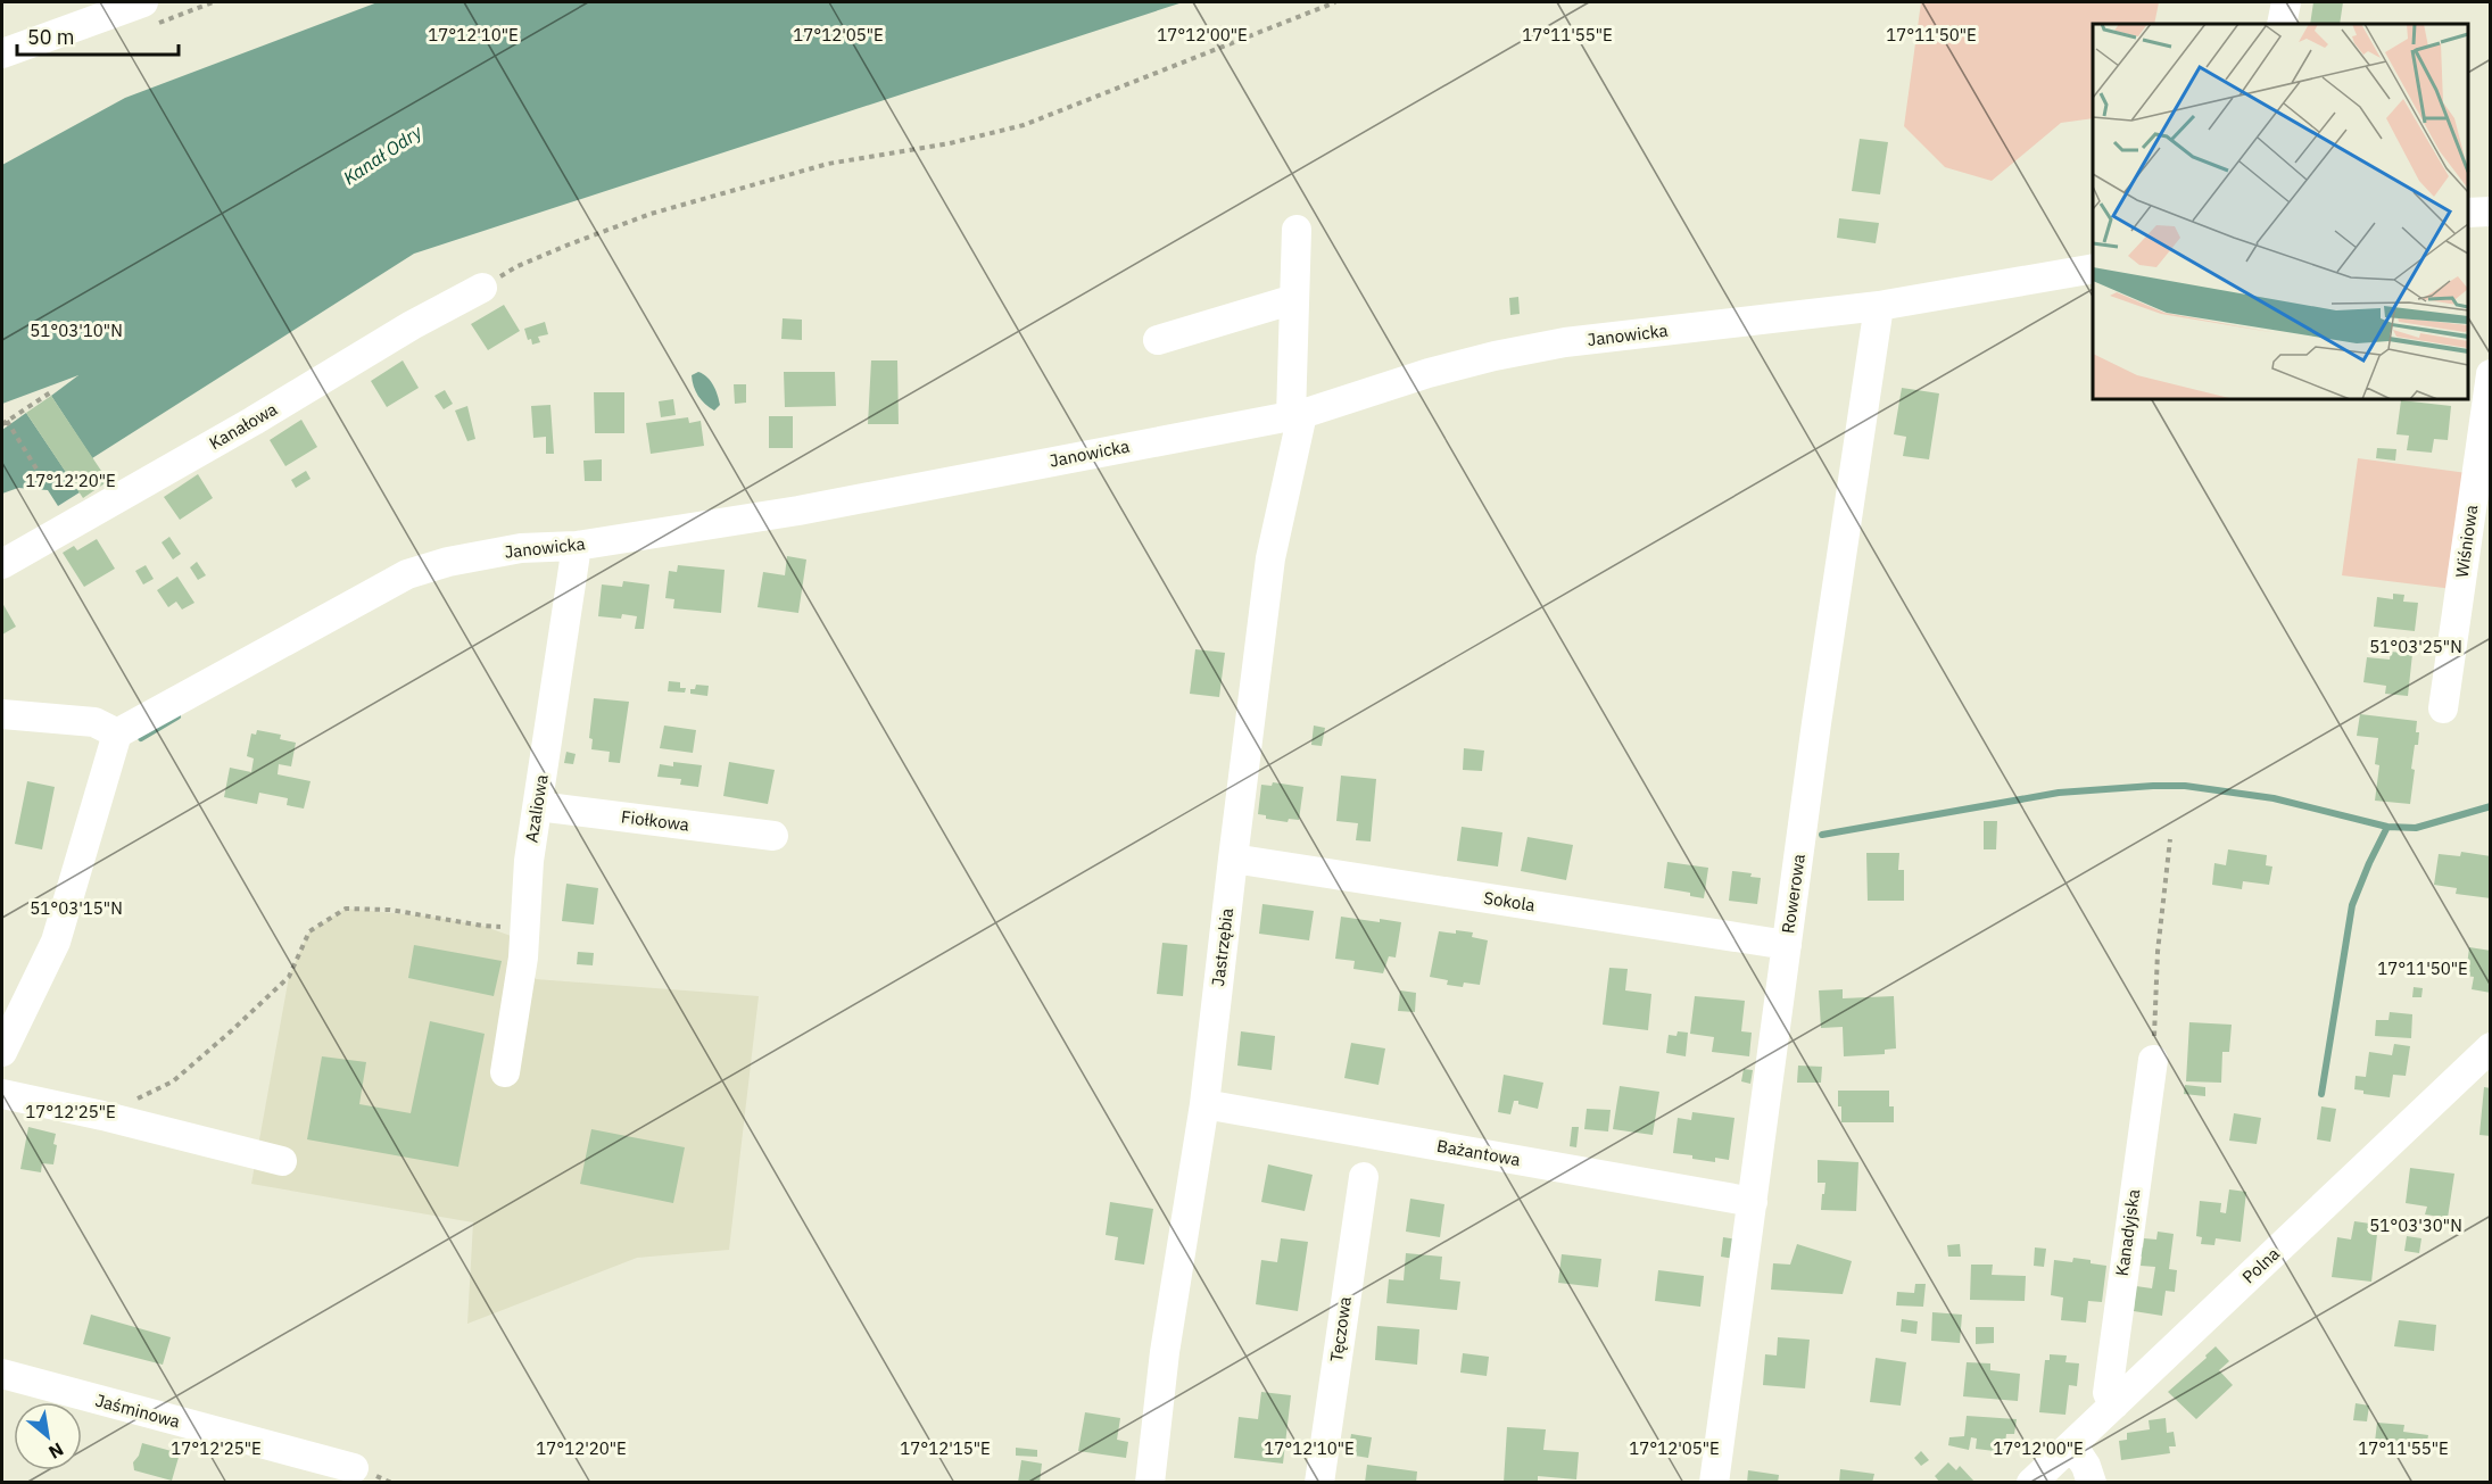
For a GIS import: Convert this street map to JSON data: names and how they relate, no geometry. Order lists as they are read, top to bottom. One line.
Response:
{"streets":{"street":["Janowicka","Kanałowa","Wiśniowa","Azaliowa","Fiołkowa","Rowerowa","Sokola","Jastrzębia","Bażantowa","Kanadyjska","Polna","Tęczowa","Jaśminowa"]},"crossings":[["Janowicka","Azaliowa"],["Janowicka","Rowerowa"],["Janowicka","Jastrzębia"],["Azaliowa","Fiołkowa"],["Rowerowa","Sokola"],["Rowerowa","Bażantowa"],["Sokola","Jastrzębia"],["Jastrzębia","Bażantowa"],["Kanadyjska","Polna"]],"water":["Kanał Odry"],"scale_bar":"50 m","north":"bottom right","coordinates":["17°11'55\"E","17°12'10\"E","17°12'05\"E","17°12'00\"E","17°11'50\"E","51°03'10\"N","17°12'20\"E","51°03'25\"N","51°03'15\"N","17°12'25\"E","51°03'30\"N","17°12'15\"E"]}
